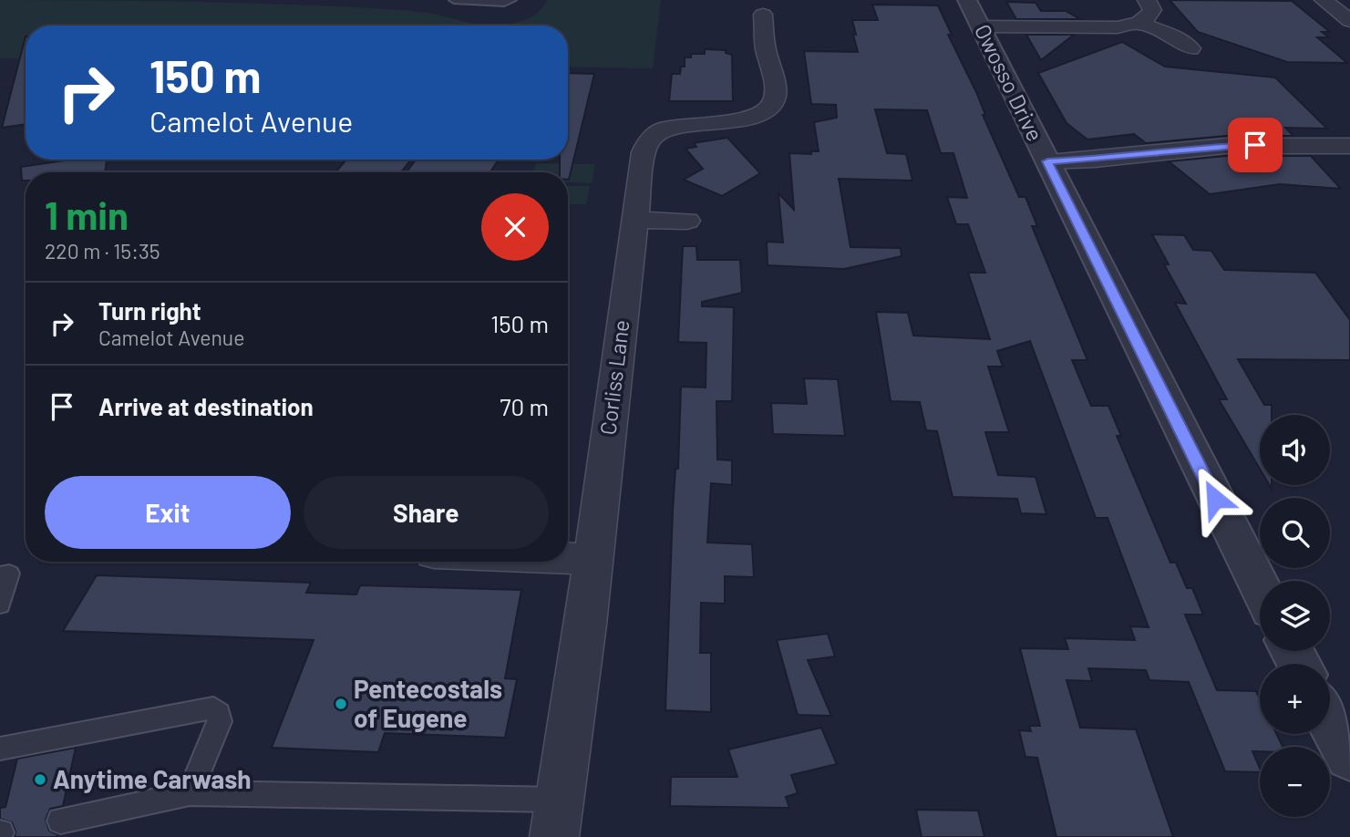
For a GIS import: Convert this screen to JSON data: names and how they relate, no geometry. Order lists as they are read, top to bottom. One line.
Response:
{"streets":{"street":["Owosso Drive","Corliss Lane"]},"places":["Pentecostals of Eugene","Anytime Carwash"],"page":{"turn":["150 m","Camelot Avenue"],"heading":["1 min","220 m · 15:35"],"list":[{"name":"Turn right","note":"Camelot Avenue","value":"150 m"},{"name":"Arrive at destination","value":"70 m"}],"map_buttons":["+","−"],"buttons":["Exit","Share"]}}
